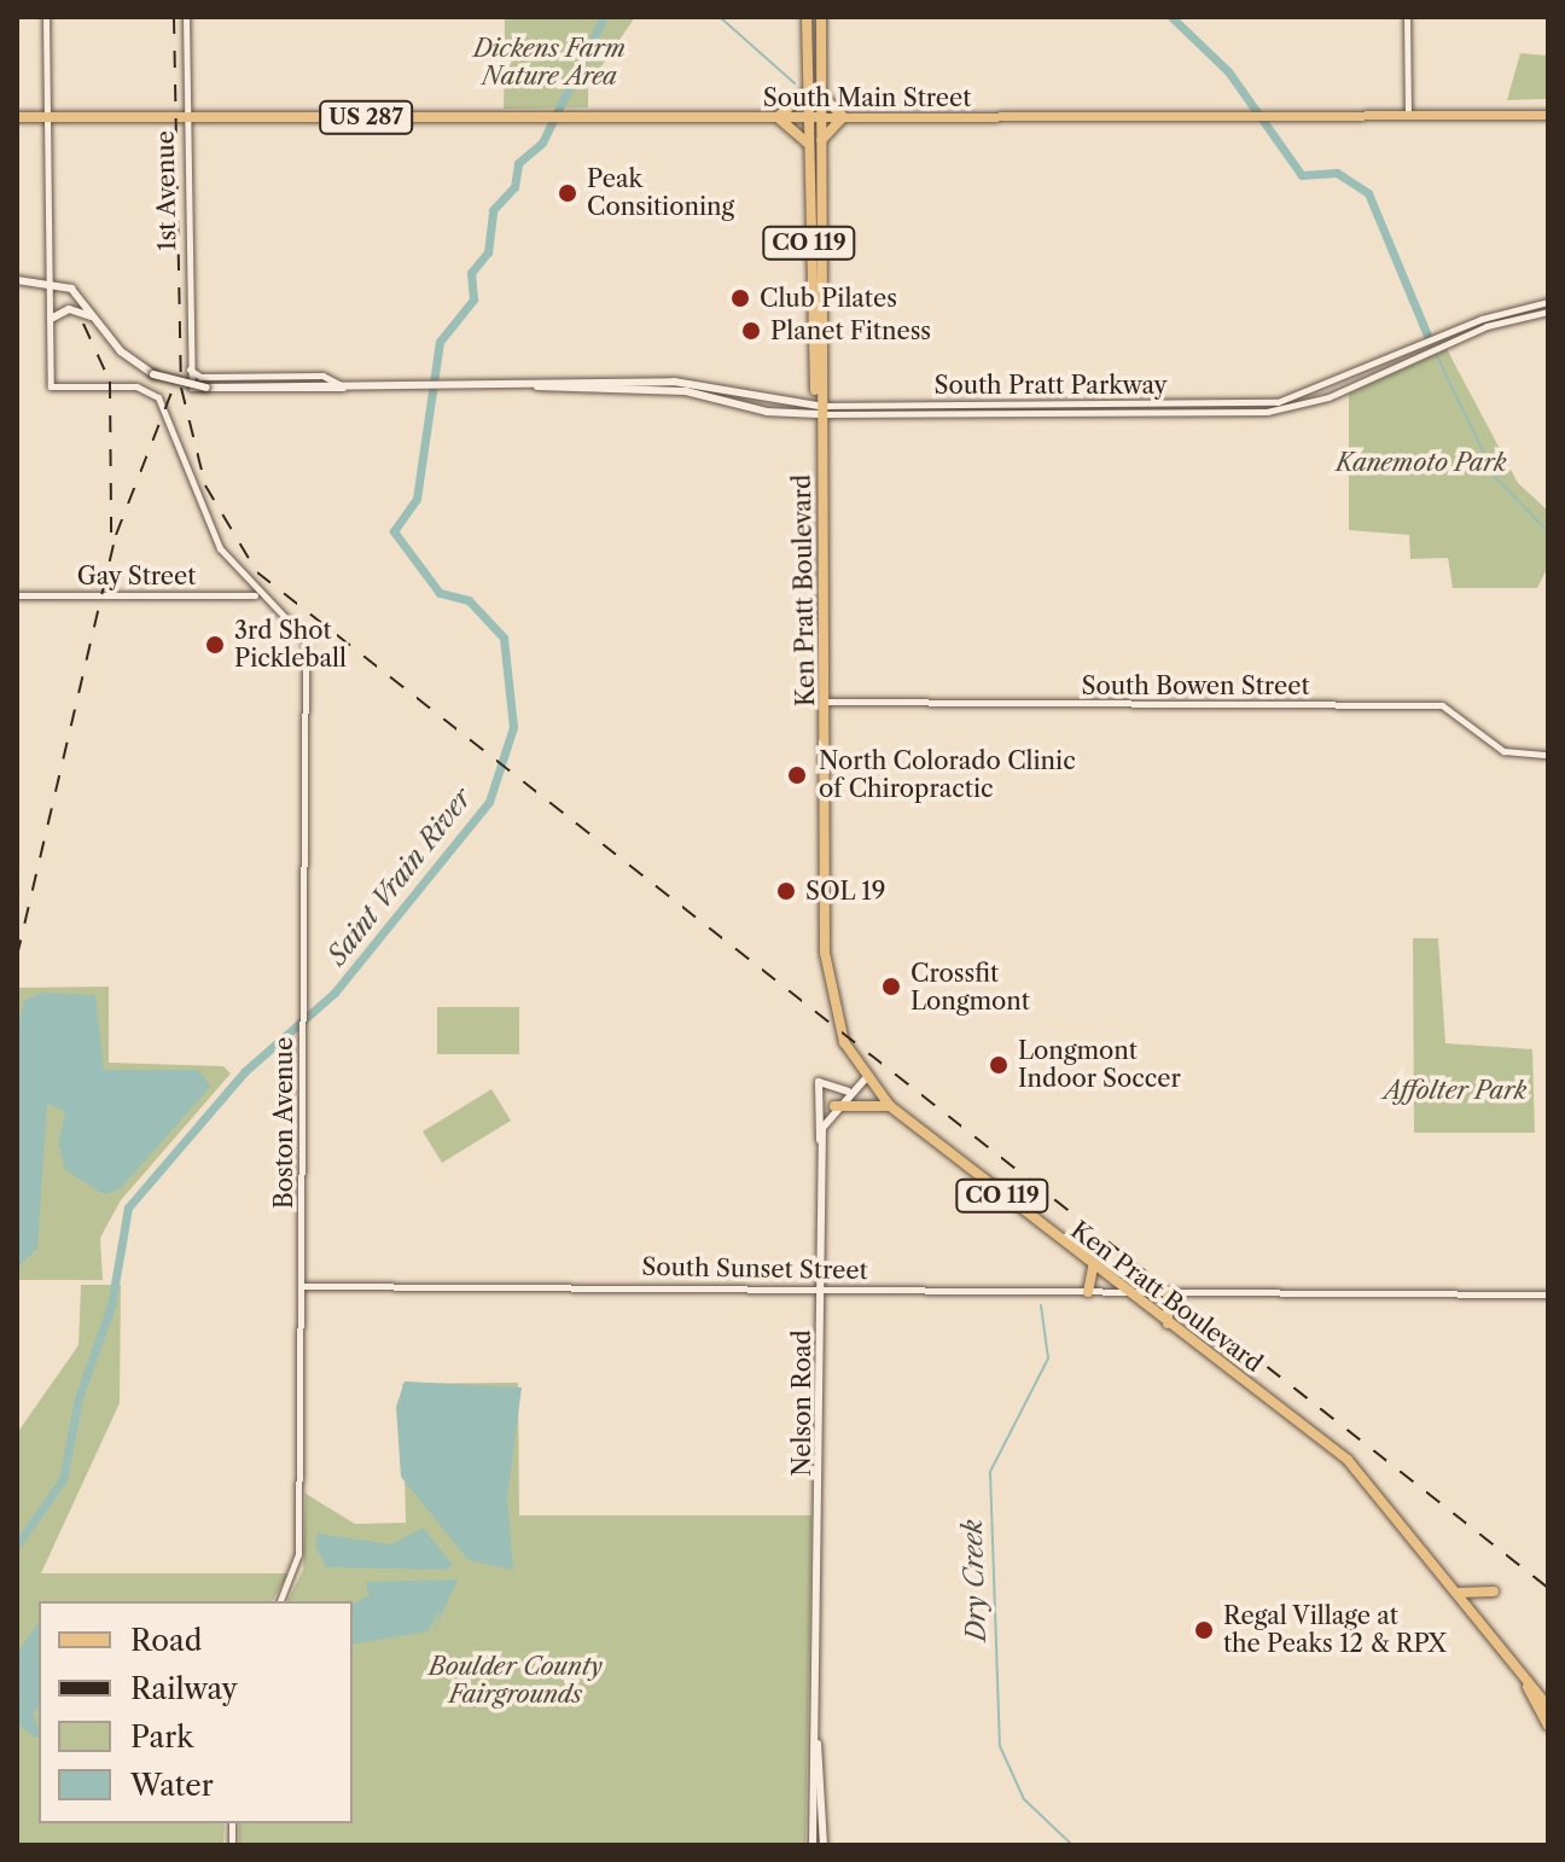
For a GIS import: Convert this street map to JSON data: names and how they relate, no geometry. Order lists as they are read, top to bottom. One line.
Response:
{"streets":{"highway":["South Main Street","US 287","CO 119","Ken Pratt Boulevard"],"main road":["South Pratt Parkway","Nelson Road"],"street":["1st Avenue","Gay Street","South Bowen Street","Boston Avenue","South Sunset Street"]},"crossings":[["South Main Street","US 287"],["South Main Street","1st Avenue"],["South Main Street","CO 119"],["South Main Street","Ken Pratt Boulevard"],["US 287","1st Avenue"],["CO 119","Ken Pratt Boulevard"],["South Pratt Parkway","Ken Pratt Boulevard"],["Gay Street","Boston Avenue"],["Ken Pratt Boulevard","South Bowen Street"],["Ken Pratt Boulevard","South Sunset Street"],["Boston Avenue","South Sunset Street"],["South Sunset Street","Nelson Road"]],"water":["Saint Vrain River","Dry Creek"],"parks":["Dickens Farm Nature Area","Kanemoto Park","Affolter Park","Boulder County Fairgrounds"],"places":["Peak Consitioning","Club Pilates","Planet Fitness","3rd Shot Pickleball","North Colorado Clinic of Chiropractic","SOL 19","Crossfit Longmont","Longmont Indoor Soccer","Regal Village at the Peaks 12 & RPX"],"legend":["Road","Railway","Park","Water"]}
